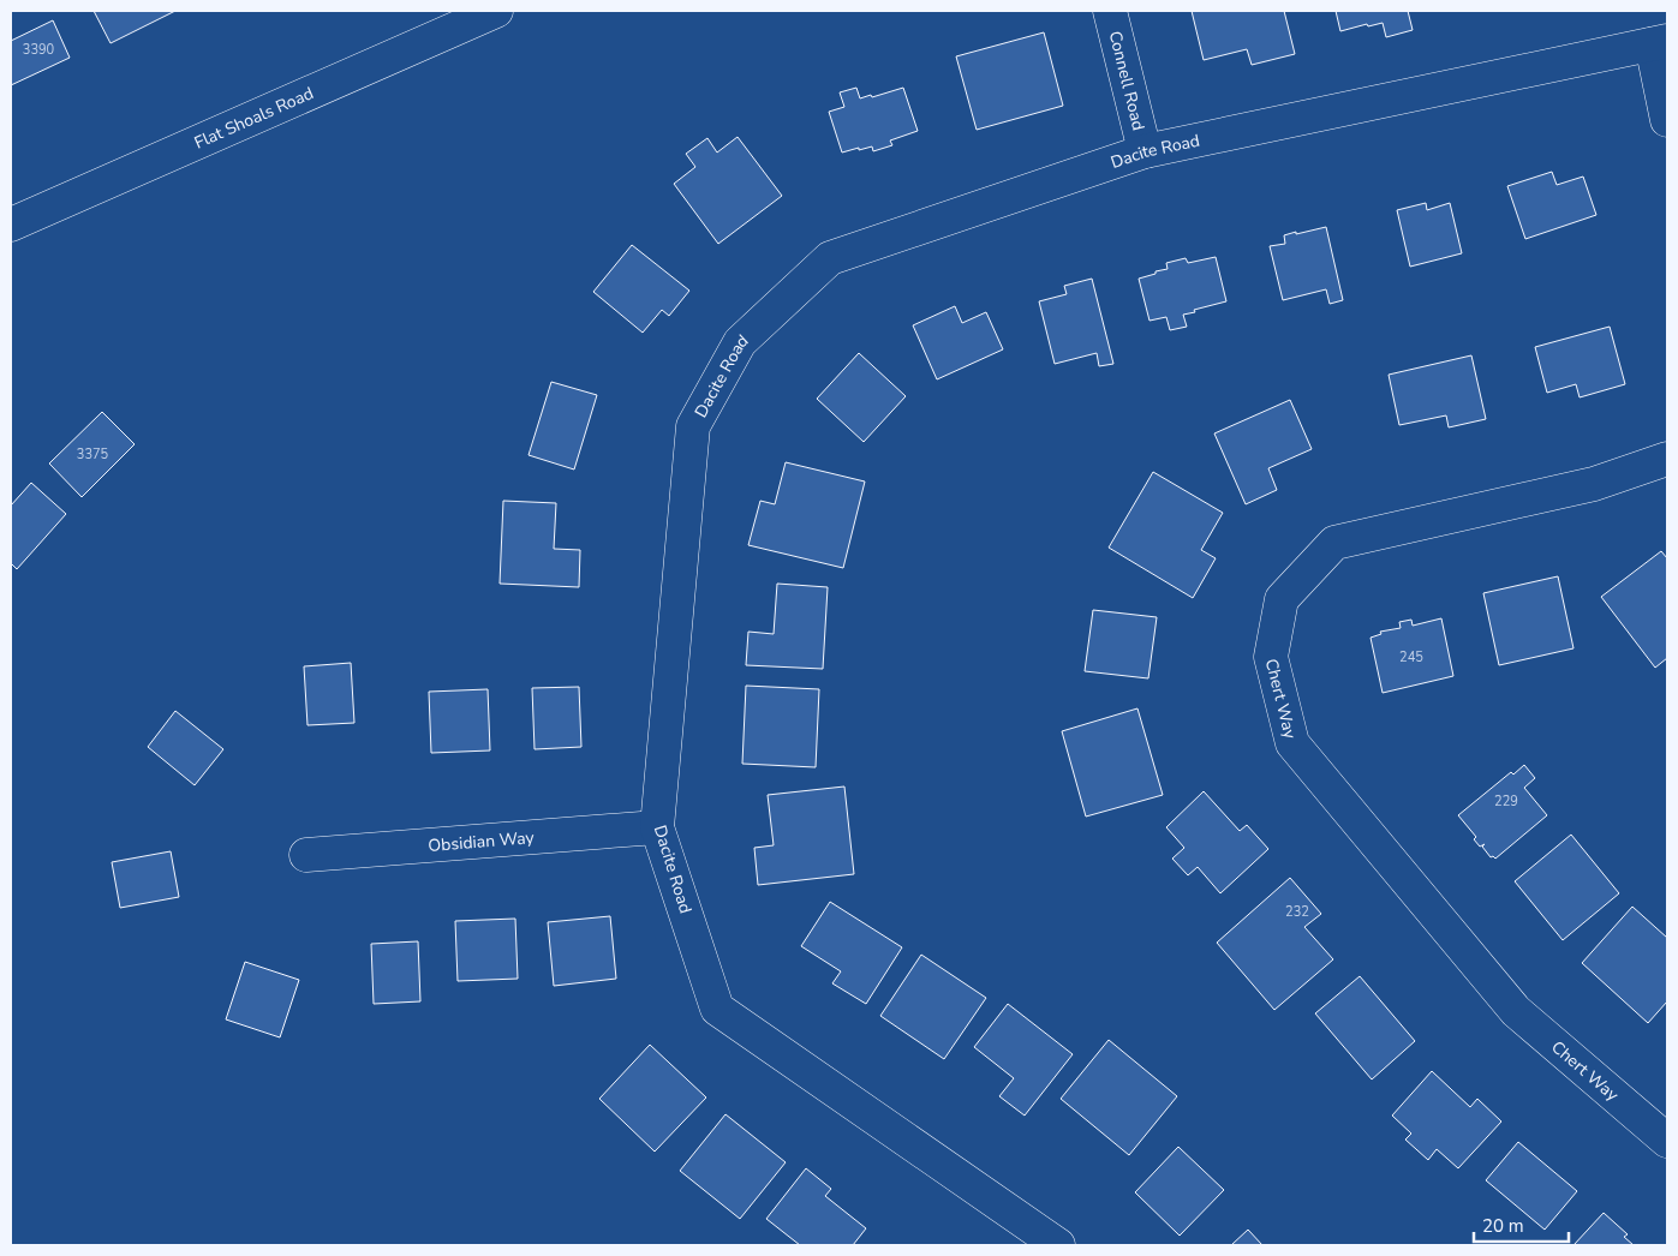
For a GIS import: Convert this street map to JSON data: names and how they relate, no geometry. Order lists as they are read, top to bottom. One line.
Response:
{"streets":{"street":["Connell Road","Flat Shoals Road","Dacite Road","Chert Way","Obsidian Way"]},"crossings":[["Connell Road","Dacite Road"],["Dacite Road","Obsidian Way"]],"house_numbers":["3390","3375","245","229","232"],"scale_bar":"20 m"}
